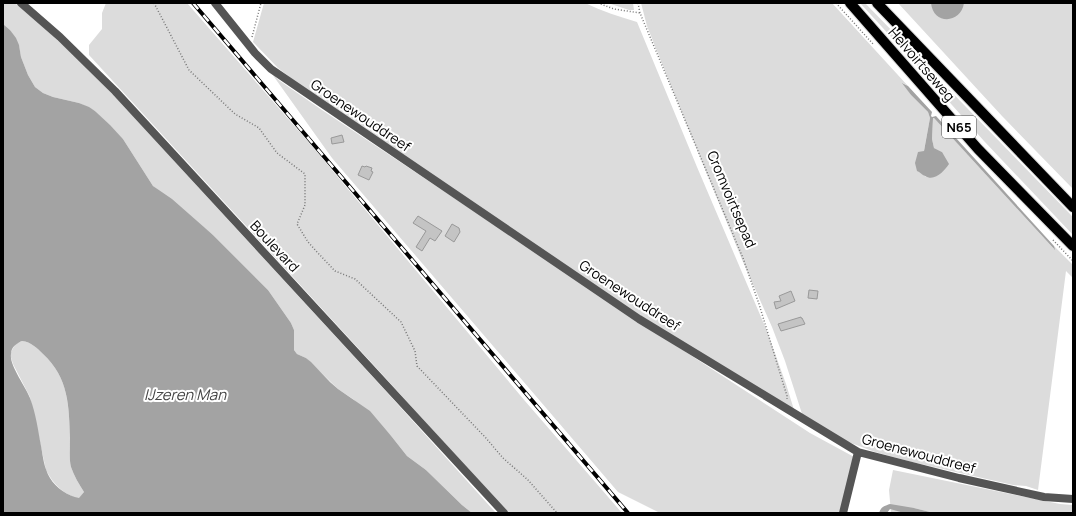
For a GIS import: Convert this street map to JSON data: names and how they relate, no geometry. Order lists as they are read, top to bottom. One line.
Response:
{"streets":{"main road":["Helvoirtseweg","N65"],"street":["Groenewouddreef","Boulevard"],"path":["Cromvoirtsepad"]},"crossings":[["Groenewouddreef","Cromvoirtsepad"]],"water":["IJzeren Man"]}
